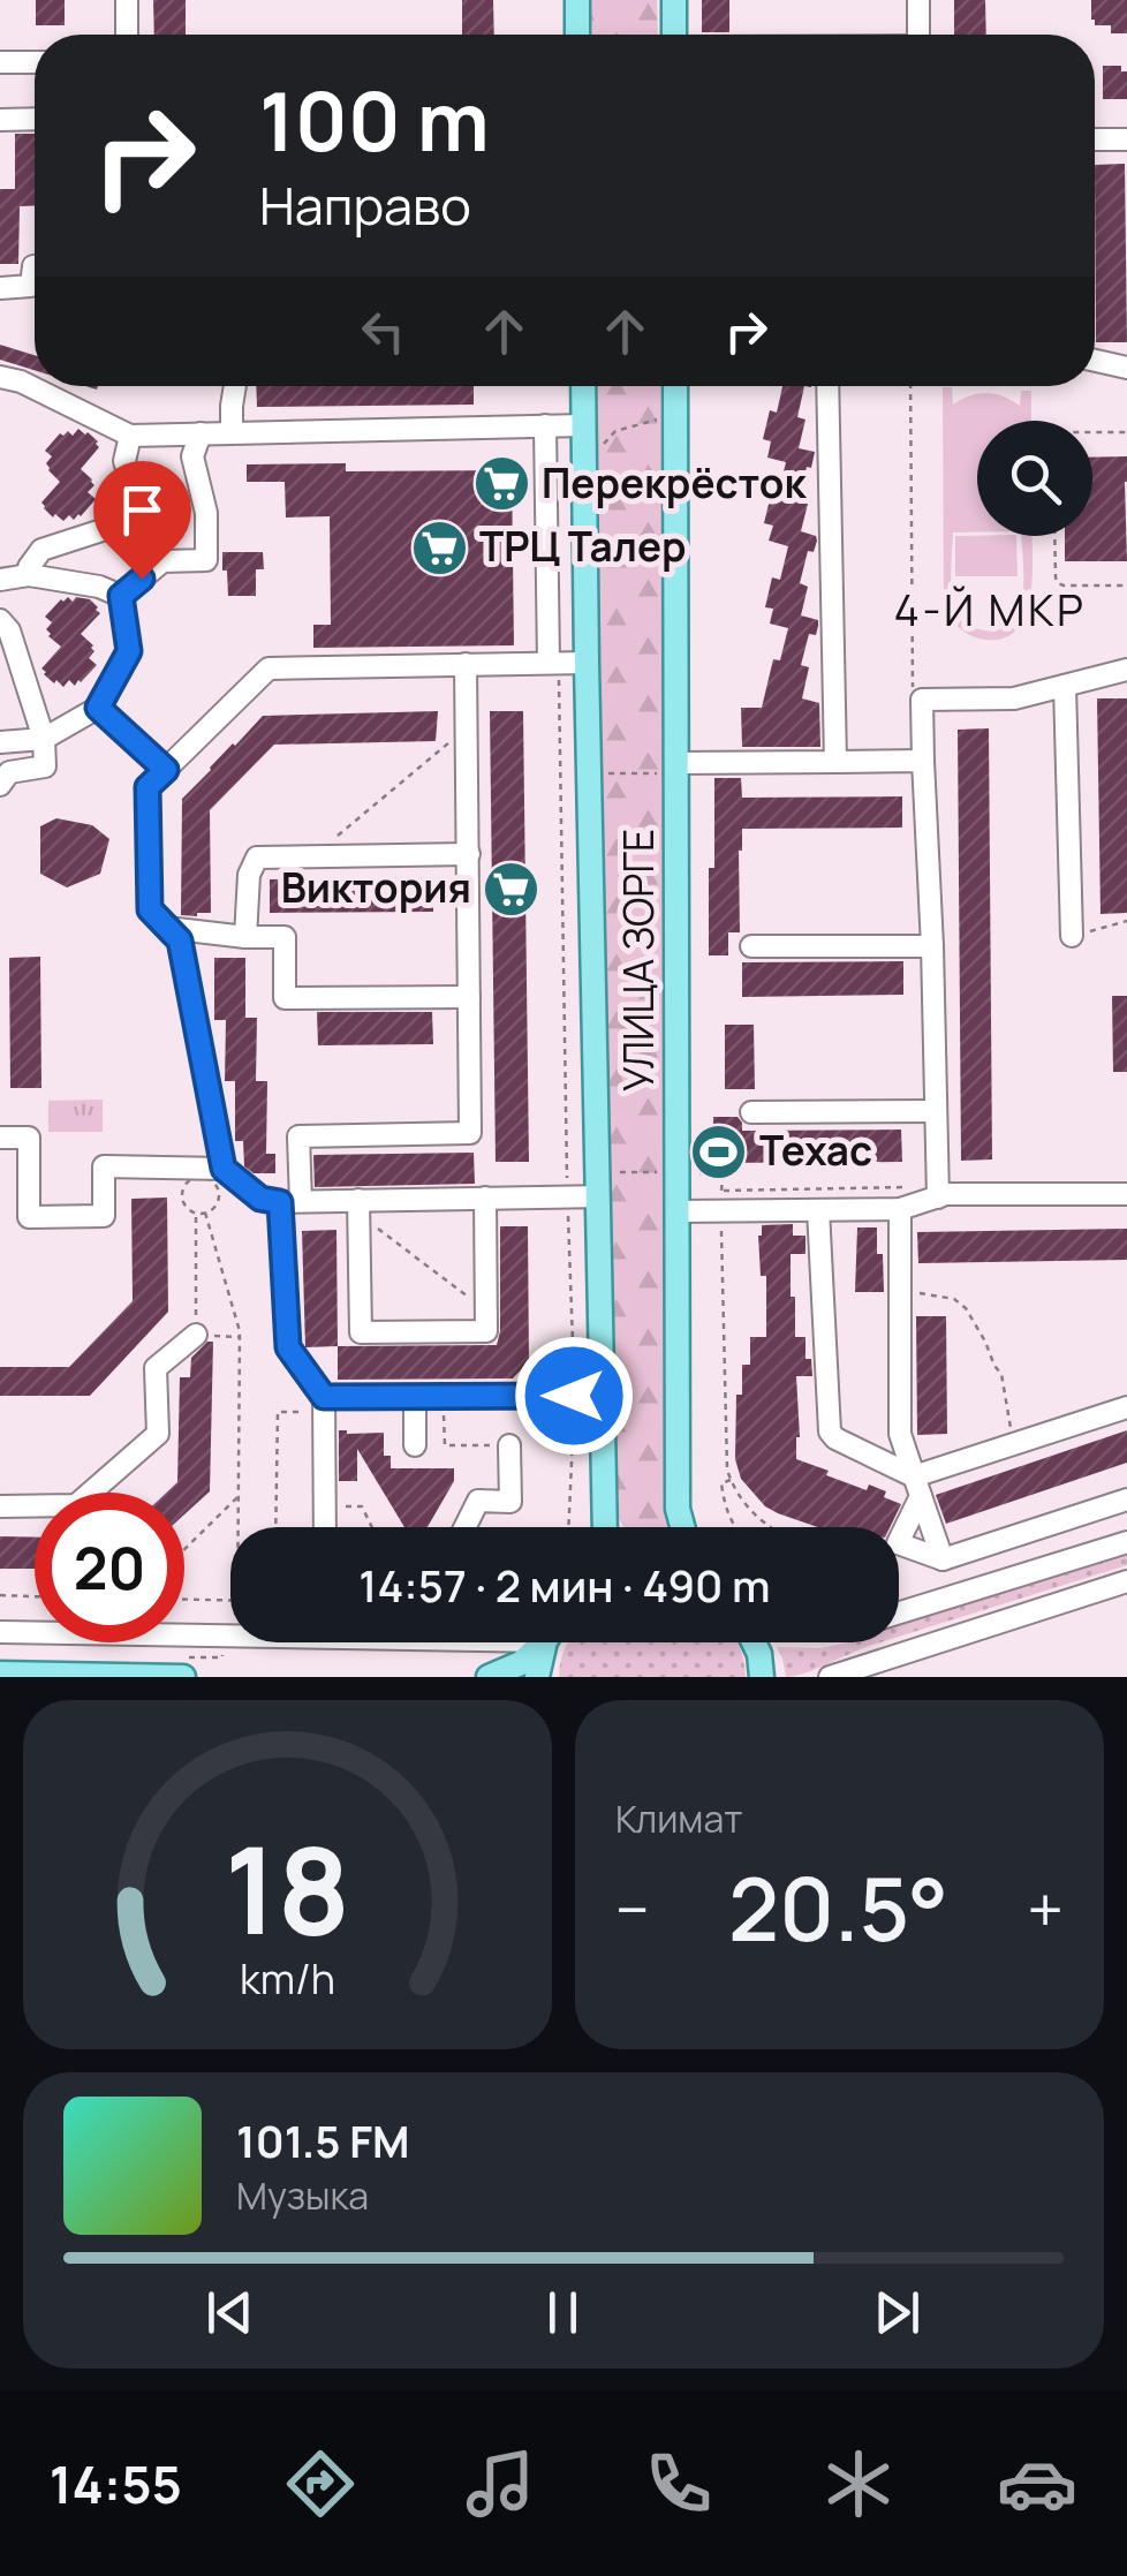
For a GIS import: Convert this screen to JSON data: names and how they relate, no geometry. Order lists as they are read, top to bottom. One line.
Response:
{"streets":{"main road":["УЛИЦА ЗОРГЕ"]},"districts":["4-Й МКР"],"places":{"supermarket":["Перекрёсток","ТРЦ Талер","Виктория"],"sports":["Техас"]},"page":{"turn":["100 m","Направо"],"limit":"20","trip":"14:57 · 2 мин · 490 m","tile":"Климат","heat":["−","20.5°","+"],"song":["101.5 FM","Музыка"],"tabs":"14:55","gauge":["18","km/h"]}}
